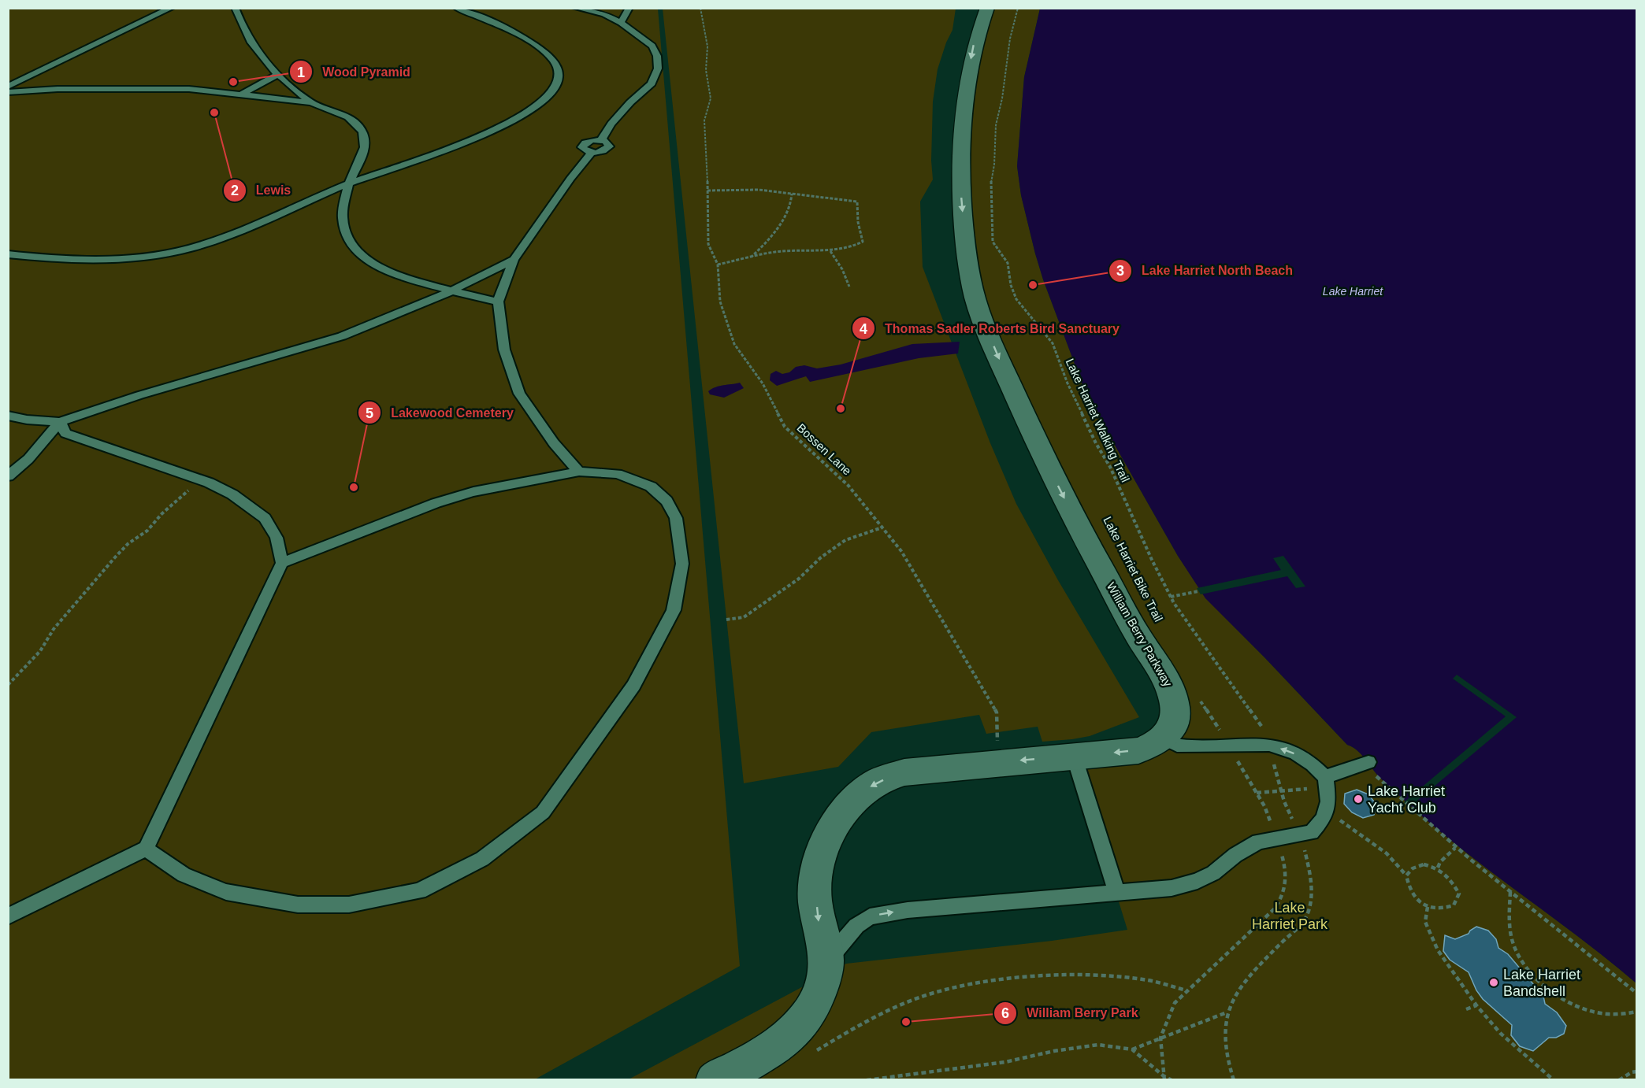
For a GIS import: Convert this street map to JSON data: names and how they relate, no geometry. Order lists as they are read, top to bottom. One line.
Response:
{"streets":{"street":["William Berry Parkway"],"path":["Lake Harriet Walking Trail","Bossen Lane"]},"one_way":["William Berry Parkway"],"water":["Lake Harriet"],"parks":["Lake Harriet Park"],"places":["Wood Pyramid","Lewis","Lake Harriet North Beach","Thomas Sadler Roberts Bird Sanctuary","Lakewood Cemetery","Lake Harriet Yacht Club","Lake Harriet Bandshell","William Berry Park"]}
